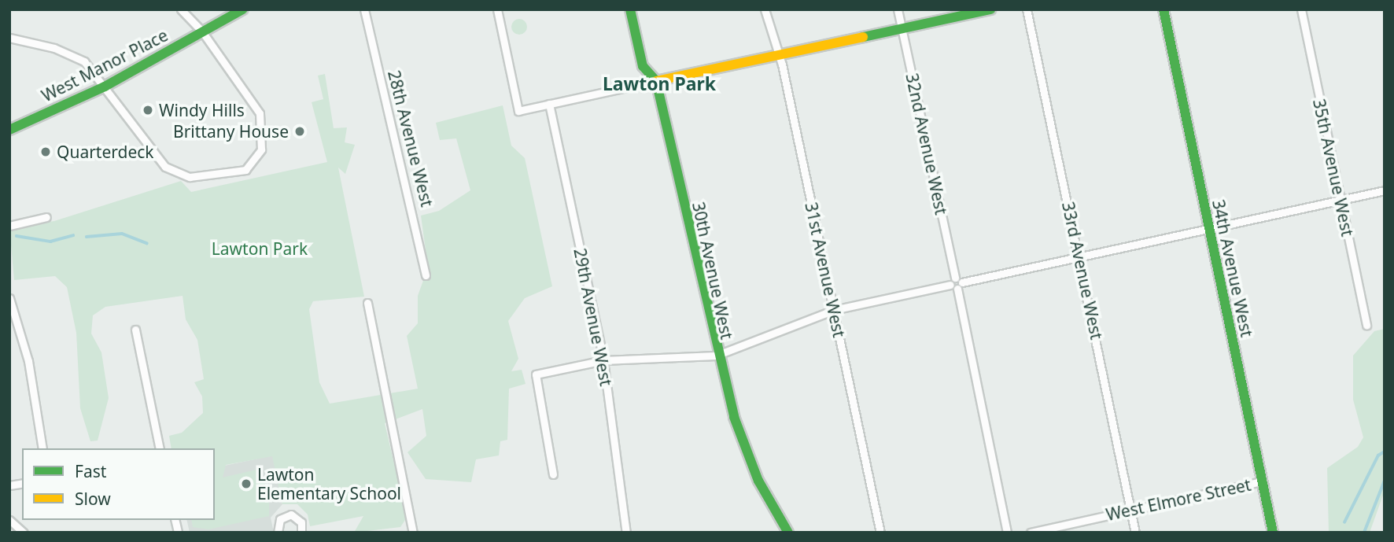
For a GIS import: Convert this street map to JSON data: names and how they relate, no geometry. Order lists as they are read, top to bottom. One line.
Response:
{"streets":{"street":["West Manor Place","28th Avenue West","32nd Avenue West","35th Avenue West","34th Avenue West","31st Avenue West","30th Avenue West","33rd Avenue West","29th Avenue West","West Elmore Street"]},"crossings":[["34th Avenue West","West Elmore Street"],["33rd Avenue West","West Elmore Street"]],"districts":["Lawton Park"],"parks":["Lawton Park"],"places":["Windy Hills","Brittany House","Quarterdeck","Lawton Elementary School"],"legend":["Fast","Slow"]}
